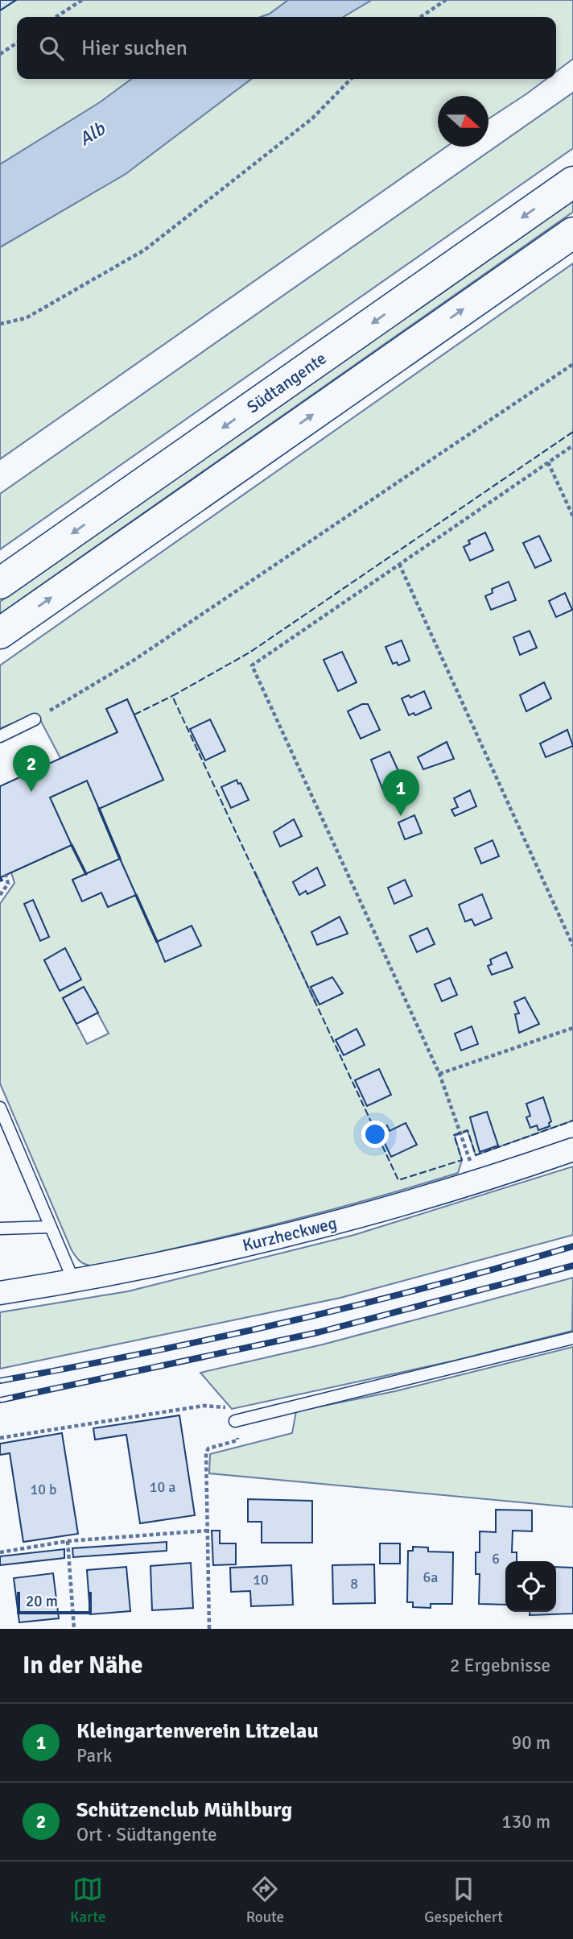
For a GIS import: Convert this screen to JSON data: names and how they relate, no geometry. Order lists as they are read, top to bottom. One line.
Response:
{"streets":{"highway":["Südtangente"],"street":["Kurzheckweg"]},"water":["Alb"],"house_numbers":["10 a","10 b","6","6a","10","8"],"scale_bar":"20 m","north":"right","page":{"search":"Hier suchen","pins":["2","1"],"scale":"20 m","heading":["In der Nähe","2 Ergebnisse"],"list":[{"mark":"1","name":"Kleingartenverein Litzelau","note":"Park","value":"90 m"},{"mark":"2","name":"Schützenclub Mühlburg","note":"Ort · Südtangente","value":"130 m"}],"nav":["Karte","Route","Gespeichert"]}}
